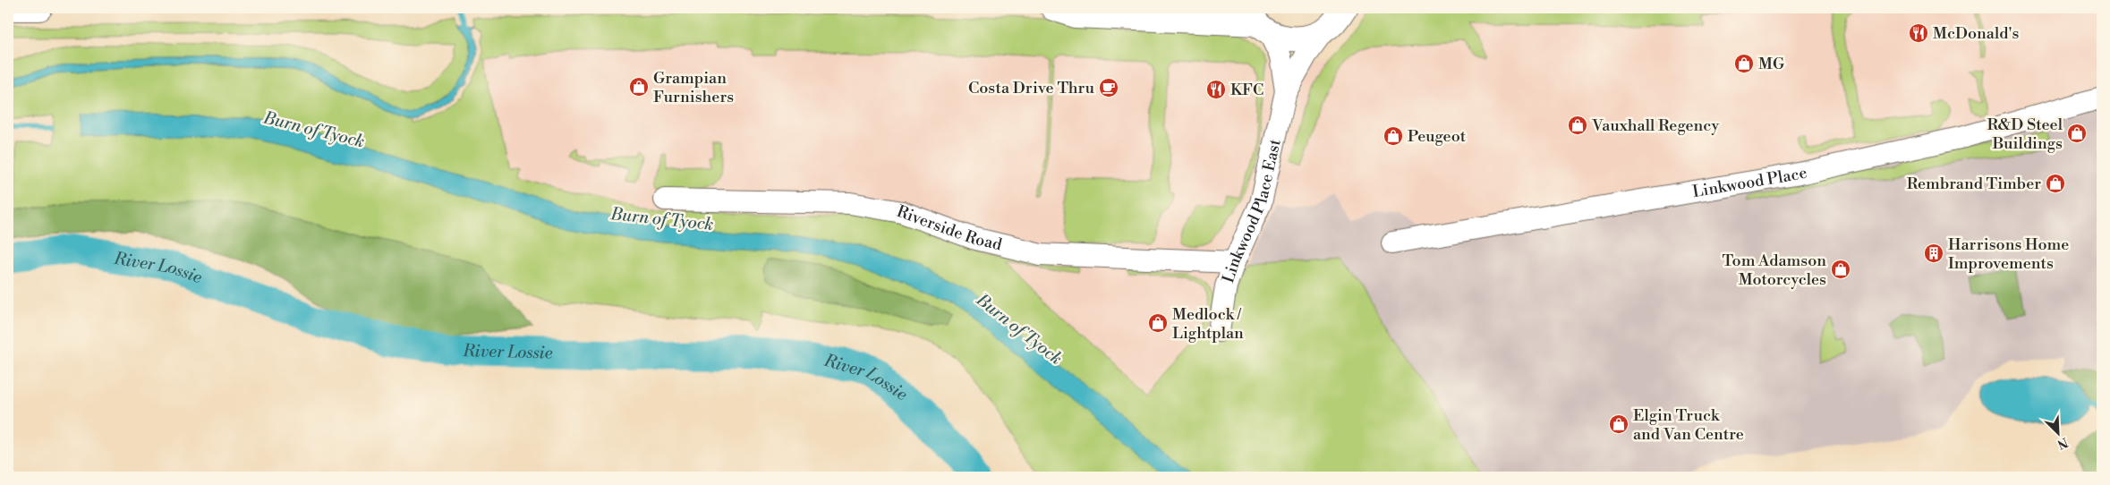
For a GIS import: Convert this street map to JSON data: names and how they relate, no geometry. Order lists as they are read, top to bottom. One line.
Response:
{"streets":{"street":["Linkwood Place","Linkwood Place East","Riverside Road"]},"crossings":[["Linkwood Place East","Riverside Road"]],"water":["Burn of Tyock","River Lossie"],"places":{"restaurant":["McDonald's","KFC"],"shop":["MG","Grampian Furnishers","Vauxhall Regency","R&D Steel Buildings","Peugeot","Rembrand Timber","Tom Adamson Motorcycles","Medlock / Lightplan","Elgin Truck and Van Centre"],"cafe":["Costa Drive Thru"],"building":["Harrisons Home Improvements"]},"north":"bottom right"}
